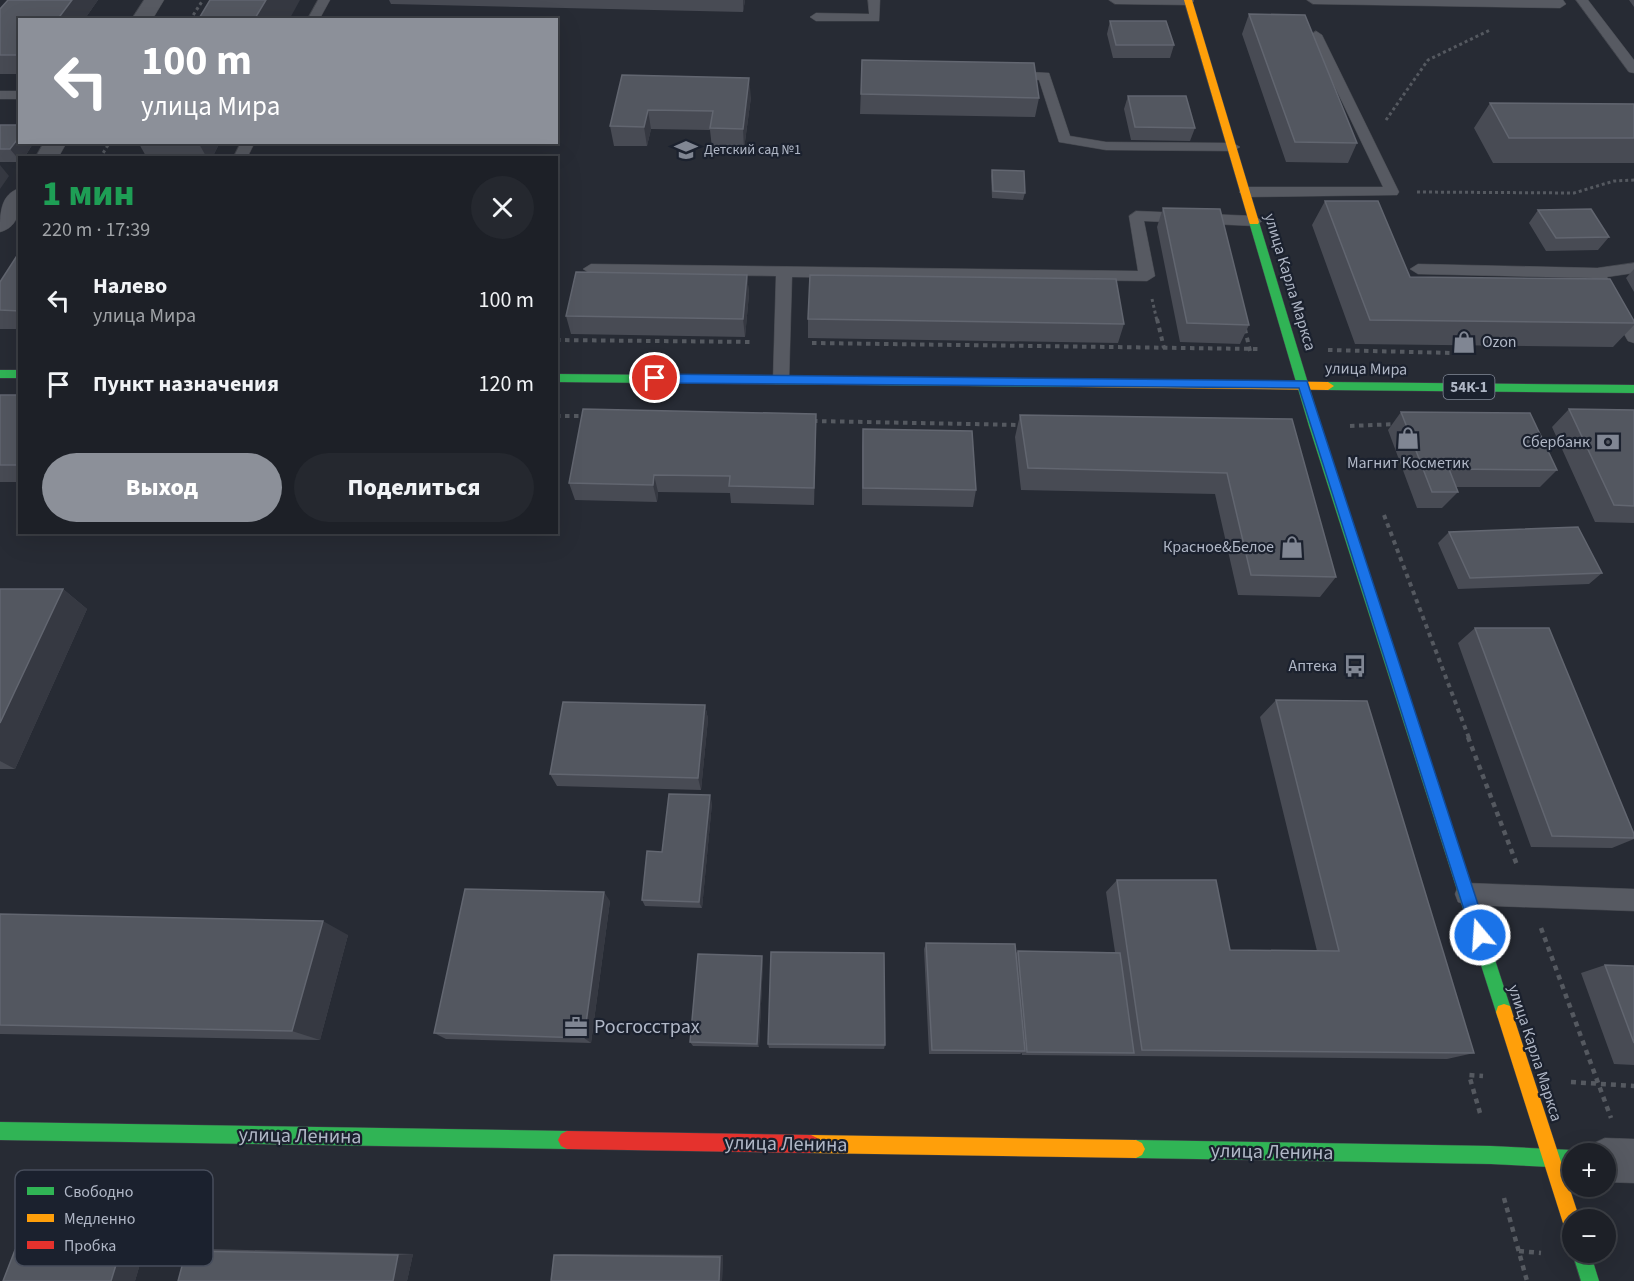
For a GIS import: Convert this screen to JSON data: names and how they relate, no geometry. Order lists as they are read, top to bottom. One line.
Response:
{"streets":{"main road":["улица Карла Маркса","улица Мира","54К-1","улица Ленина"]},"crossings":[["улица Карла Маркса","улица Мира"],["улица Карла Маркса","улица Ленина"]],"places":{"school or university":["Детский сад №1"],"shop":["Ozon","Магнит Косметик","Красное&Белое"],"bank":["Сбербанк"],"bus stop":["Аптека"],"office":["Росгосстрах"]},"legend":["Свободно","Медленно","Пробка"],"page":{"turn":["100 m","улица Мира"],"heading":["1 мин","220 m · 17:39"],"list":[{"name":"Налево","note":"улица Мира","value":"100 m"},{"name":"Пункт назначения","value":"120 m"}],"buttons":["Выход","Поделиться"],"map_buttons":["+","−"]}}
